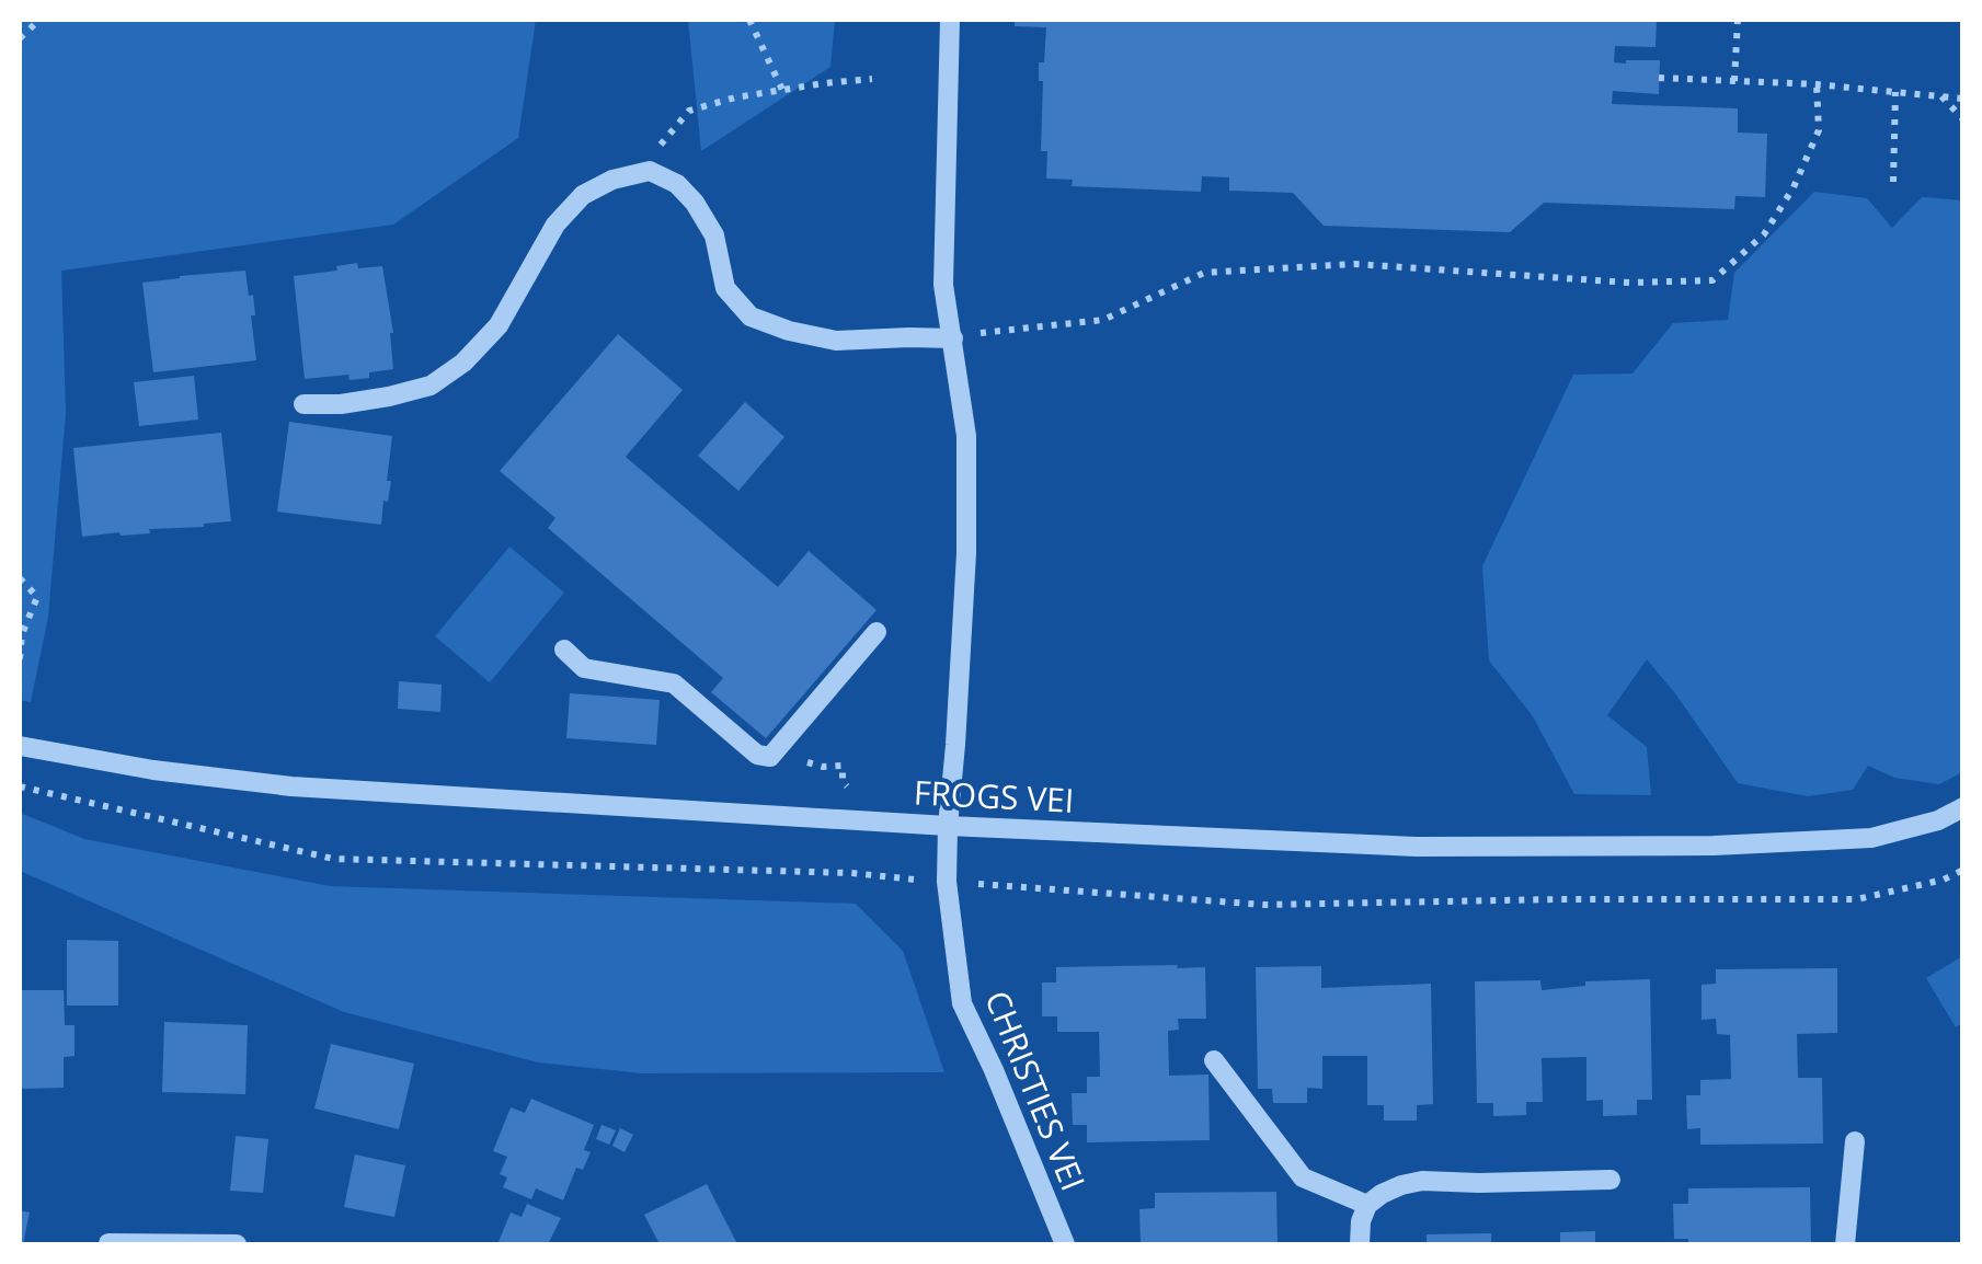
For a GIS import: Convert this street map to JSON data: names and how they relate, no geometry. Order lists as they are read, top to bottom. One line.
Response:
{"streets":{"street":["FROGS VEI","CHRISTIES VEI"]},"crossings":[["FROGS VEI","CHRISTIES VEI"]]}
